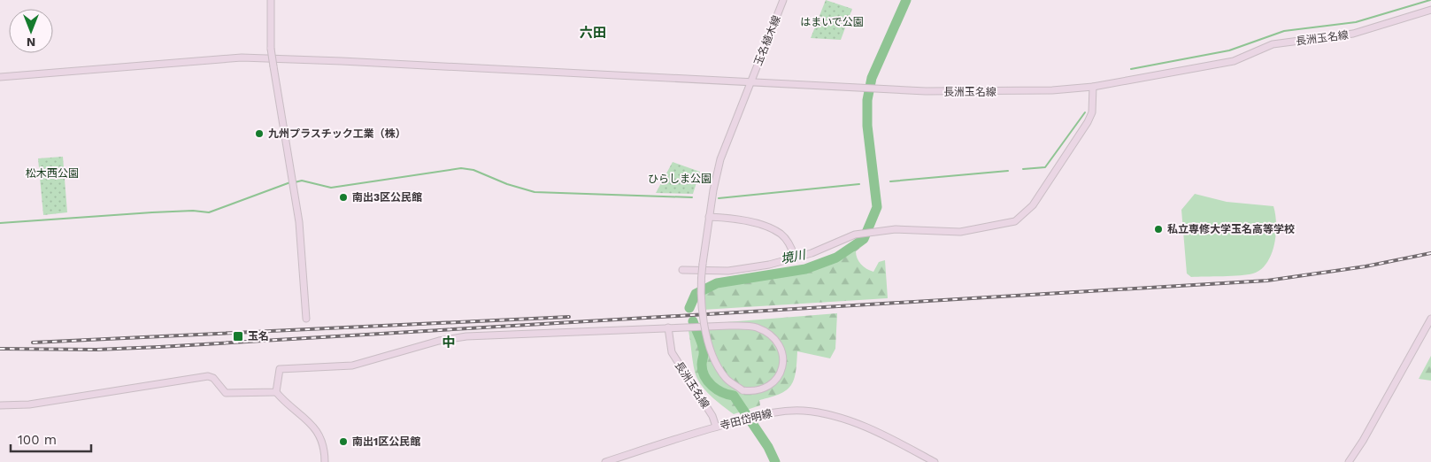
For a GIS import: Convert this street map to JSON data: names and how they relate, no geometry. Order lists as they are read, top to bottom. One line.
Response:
{"streets":{"street":["長洲玉名線","玉名植木線","寺田岱明線"]},"crossings":[["長洲玉名線","玉名植木線"],["長洲玉名線","寺田岱明線"]],"districts":["六田","中"],"water":["境川"],"parks":["はまいで公園","松木西公園","ひらしま公園"],"places":{"other":["九州プラスチック工業（株）","南出3区公民館","私立専修大学玉名高等学校","南出1区公民館"],"transit":["玉名"]},"scale_bar":"100 m","north":"bottom"}
